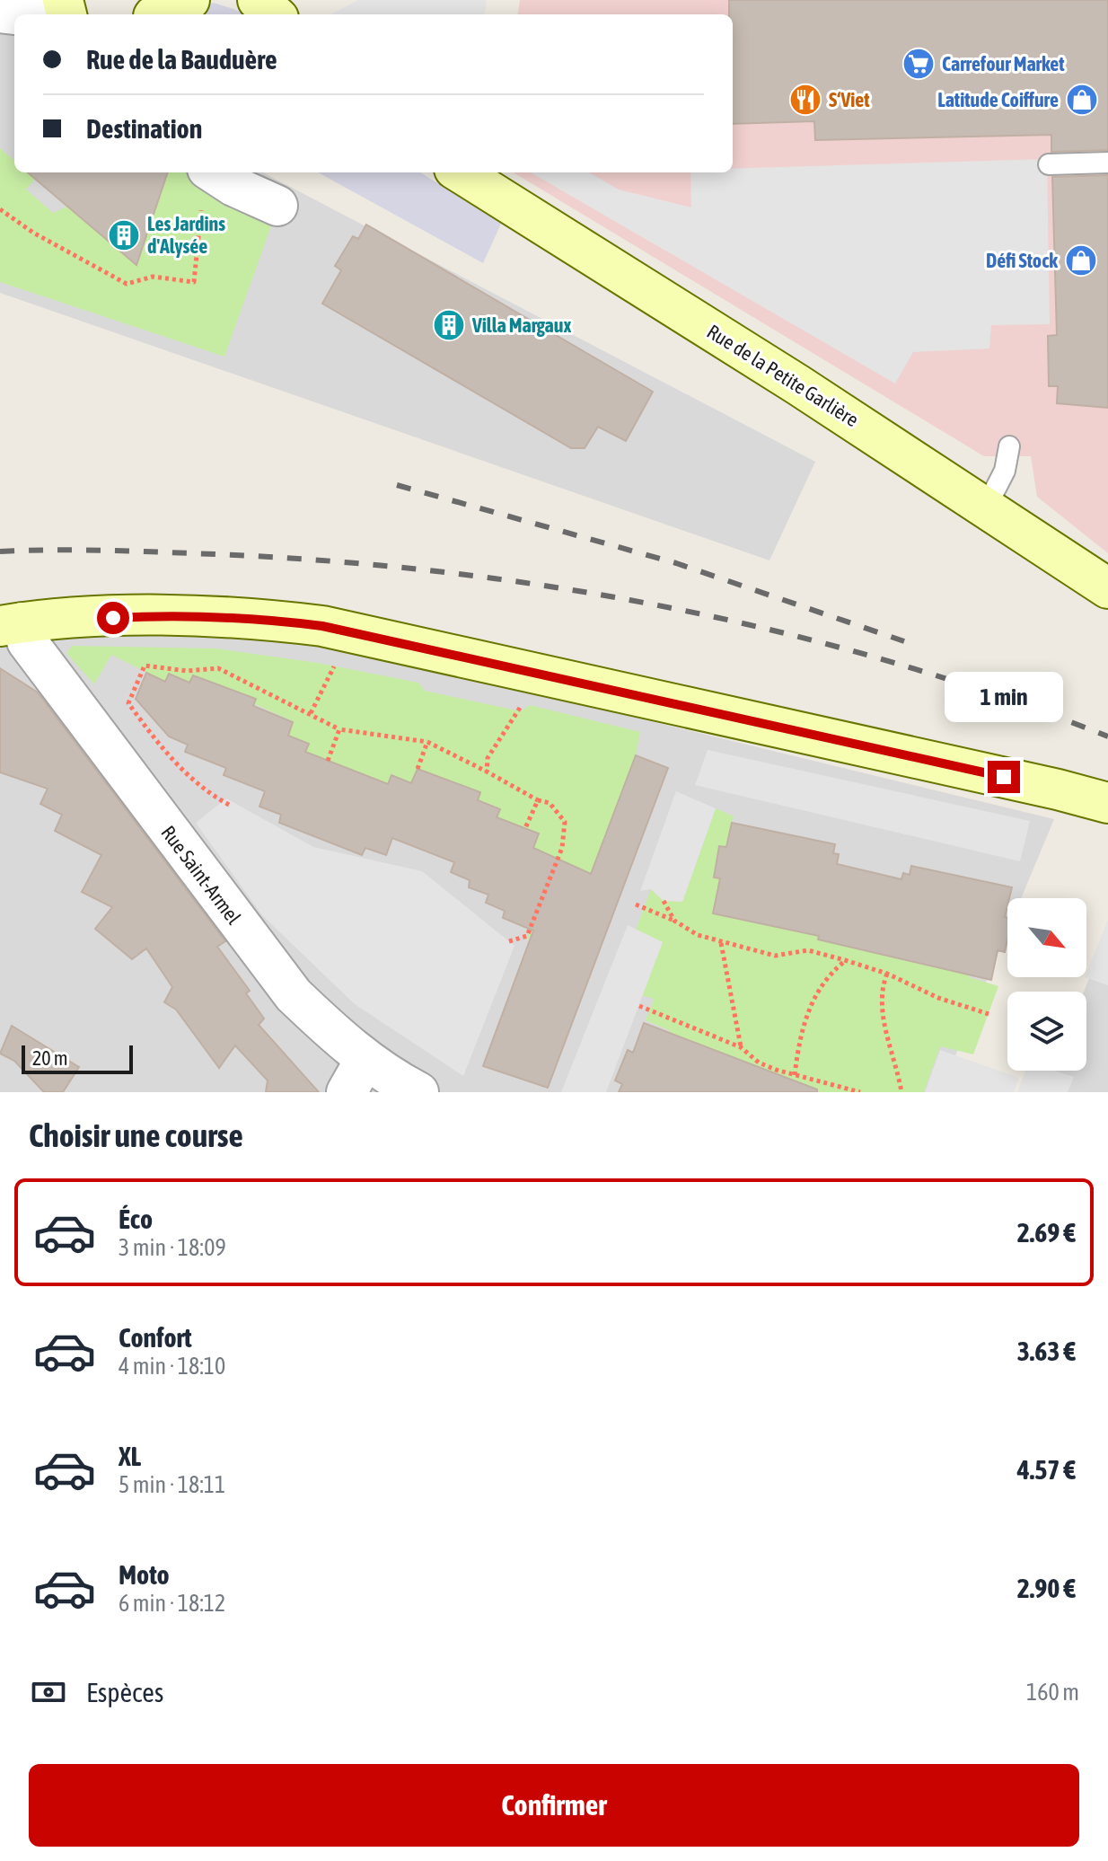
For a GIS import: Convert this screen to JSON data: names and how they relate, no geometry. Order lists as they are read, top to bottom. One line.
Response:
{"streets":{"street":["Rue de la Petite Garlière","Rue Saint-Armel"]},"places":{"supermarket":["Carrefour Market"],"restaurant":["S‘Viet"],"shop":["Latitude Coiffure","Défi Stock"],"building":["Les Jardins d'Alysée","Villa Margaux"]},"scale_bar":"20 m","north":"bottom right","page":{"banner":["Rue de la Bauduère","Destination"],"bubble":"1 min","scale":"20 m","heading":"Choisir une course","list":[{"name":"Éco","note":"3 min · 18:09","value":"2.69 €"},{"name":"Confort","note":"4 min · 18:10","value":"3.63 €"},{"name":"XL","note":"5 min · 18:11","value":"4.57 €"},{"name":"Moto","note":"6 min · 18:12","value":"2.90 €"}],"pay":["Espèces","160 m"],"buttons":"Confirmer"}}
